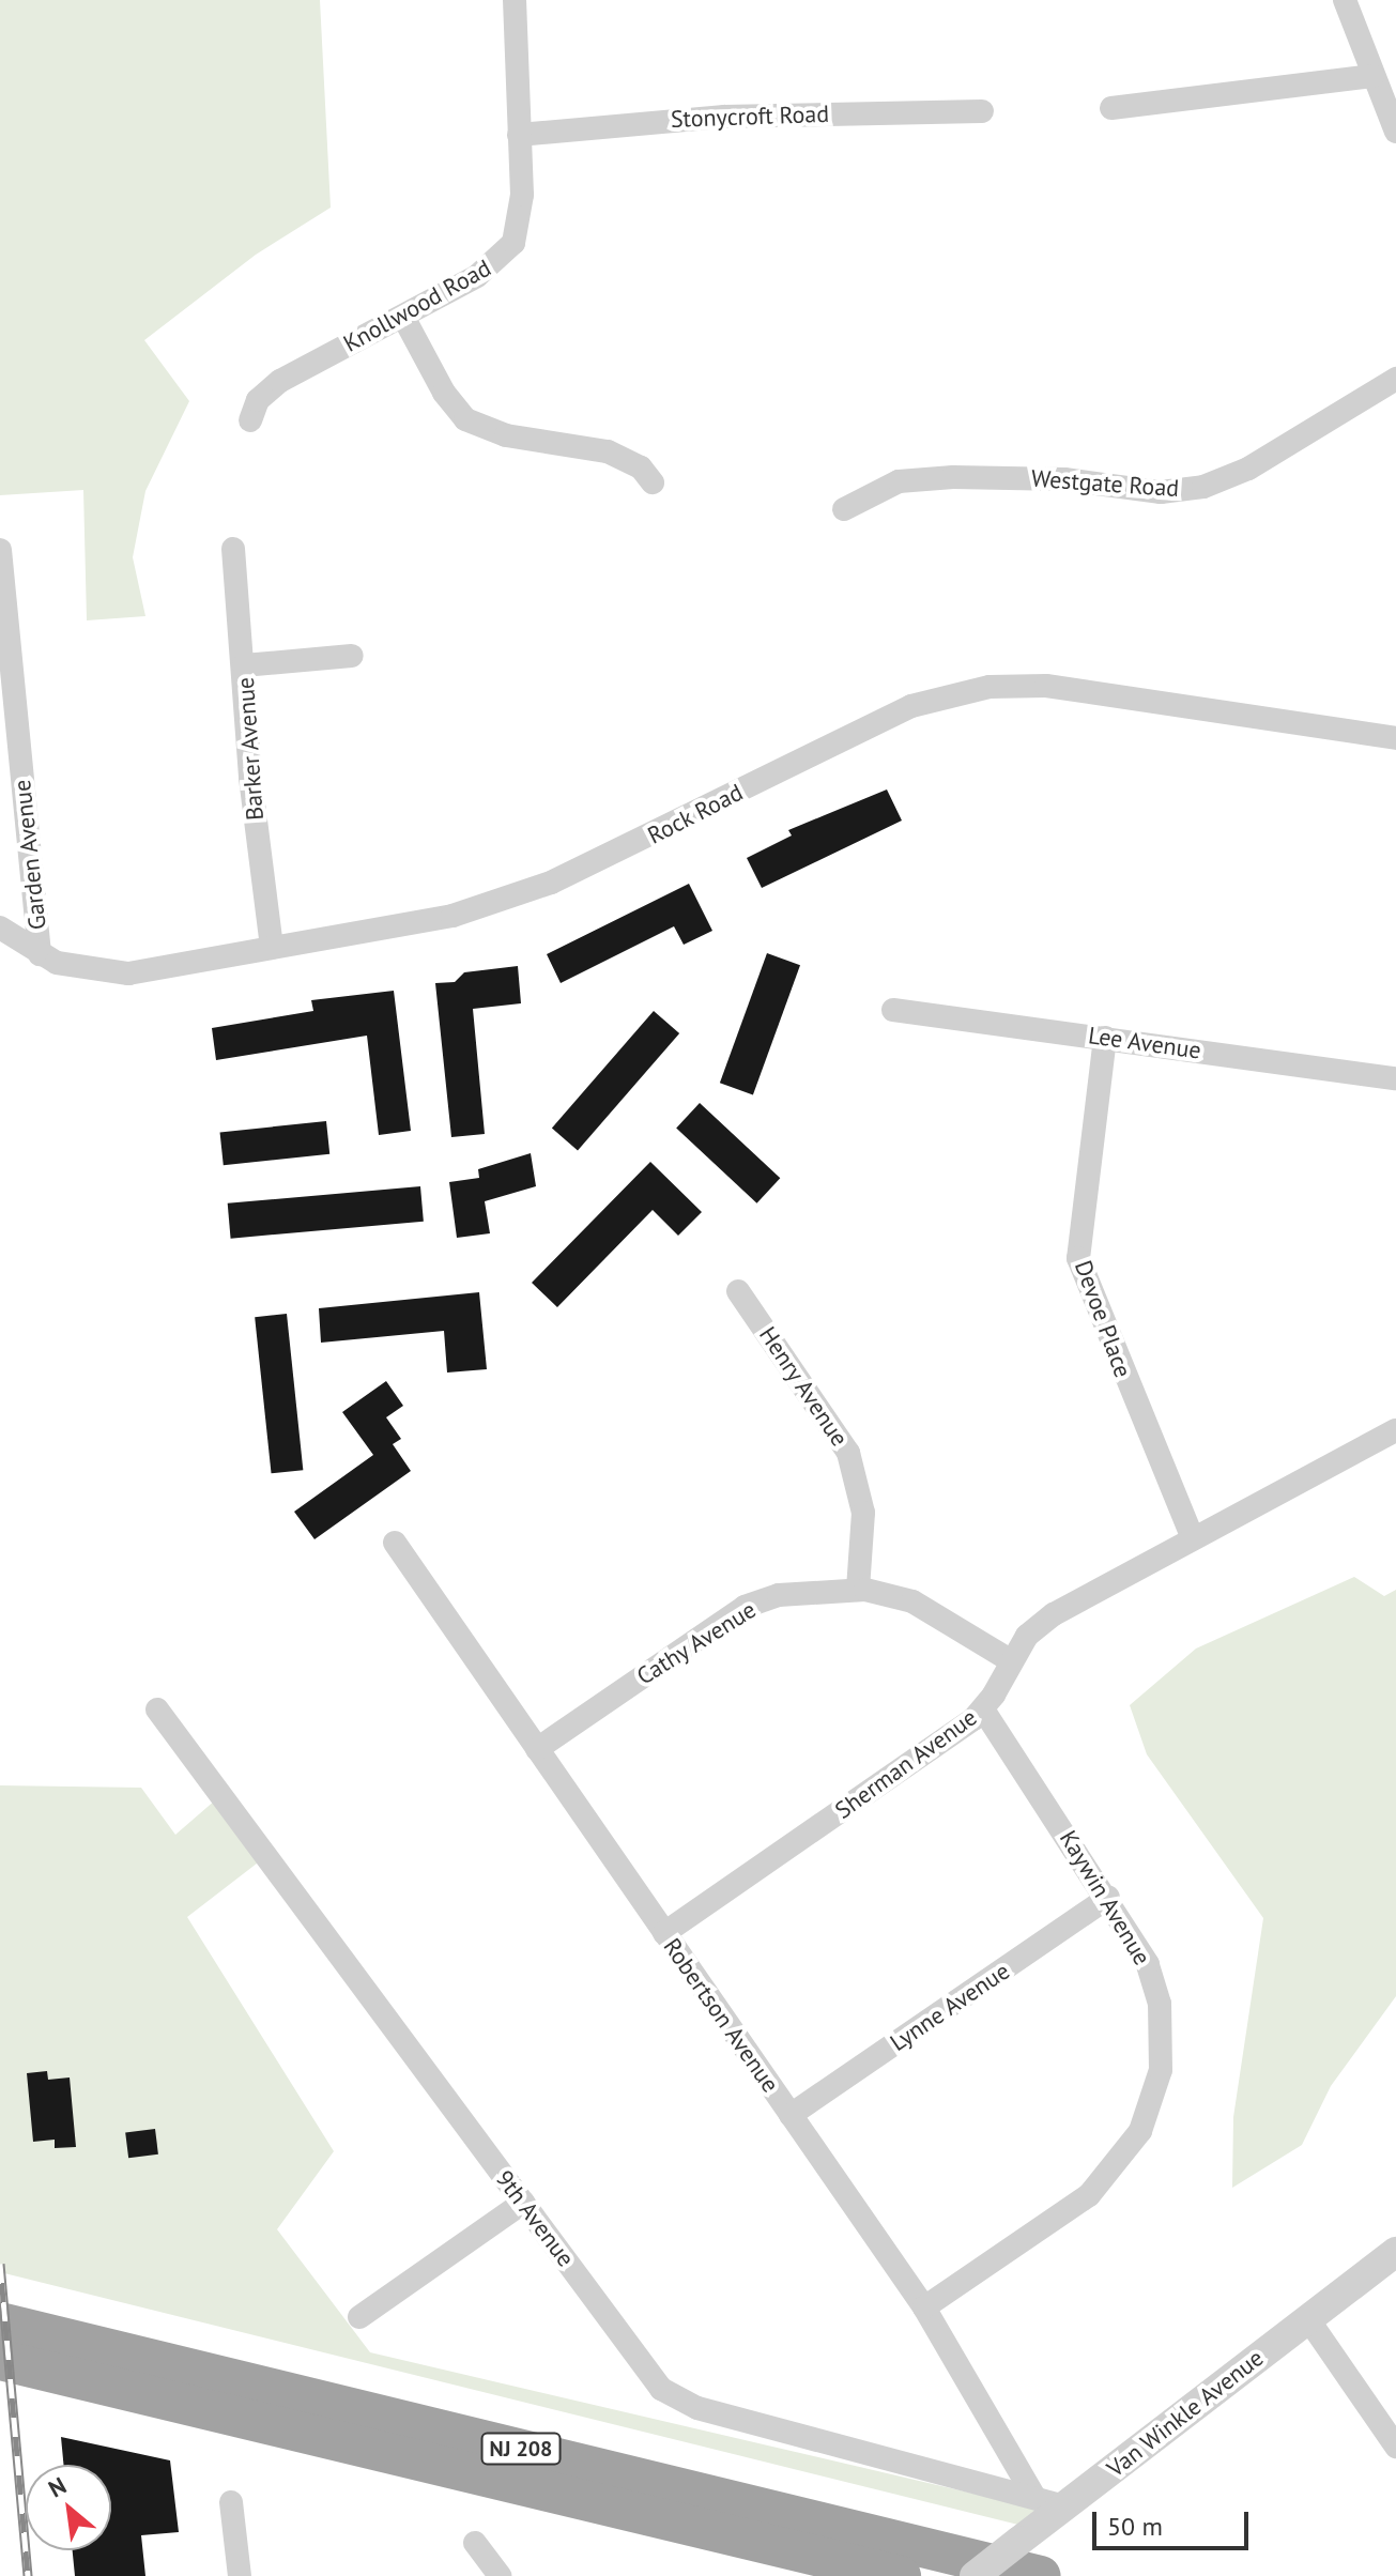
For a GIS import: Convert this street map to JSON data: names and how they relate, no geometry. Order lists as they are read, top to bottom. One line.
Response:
{"streets":{"highway":["NJ 208"],"street":["Stonycroft Road","Knollwood Road","Westgate Road","Barker Avenue","Rock Road","Garden Avenue","Lee Avenue","Devoe Place","Henry Avenue","Cathy Avenue","Sherman Avenue","Kaywin Avenue","Lynne Avenue","Robertson Avenue","9th Avenue","Van Winkle Avenue"]},"crossings":[["Stonycroft Road","Knollwood Road"],["Barker Avenue","Rock Road"],["Rock Road","Garden Avenue"],["Lee Avenue","Devoe Place"],["Devoe Place","Sherman Avenue"],["Henry Avenue","Cathy Avenue"],["Cathy Avenue","Sherman Avenue"],["Cathy Avenue","Robertson Avenue"],["Sherman Avenue","Kaywin Avenue"],["Sherman Avenue","Robertson Avenue"],["Kaywin Avenue","Lynne Avenue"],["Kaywin Avenue","Robertson Avenue"],["Lynne Avenue","Robertson Avenue"],["Robertson Avenue","9th Avenue"],["9th Avenue","Van Winkle Avenue"]],"scale_bar":"50 m","north":"top left"}
